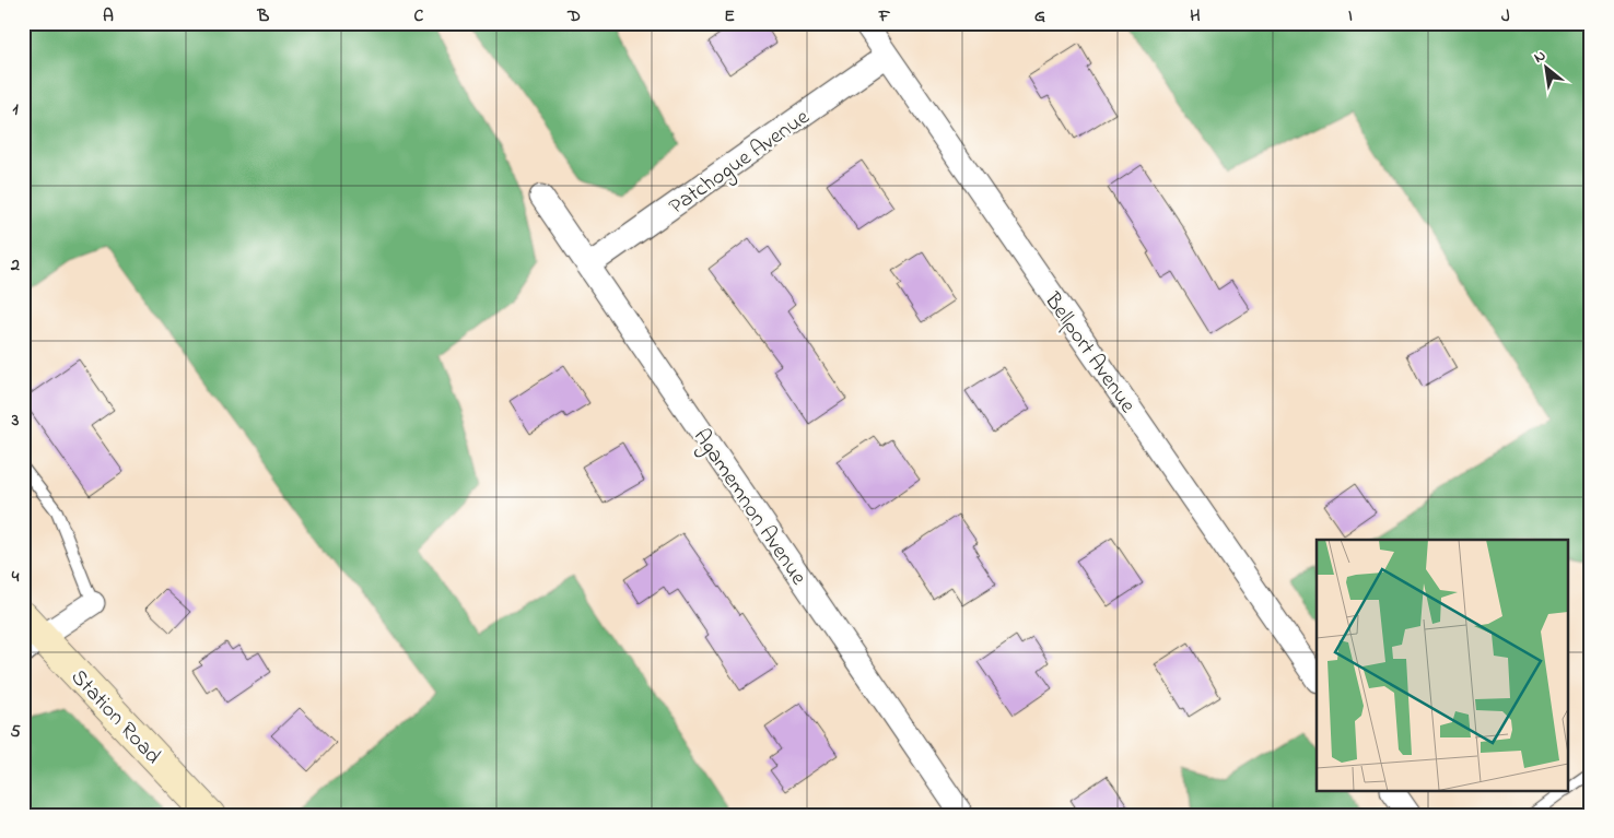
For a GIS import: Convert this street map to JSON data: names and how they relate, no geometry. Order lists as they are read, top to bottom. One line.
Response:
{"streets":{"main road":["Station Road"],"street":["Patchogue Avenue","Bellport Avenue","Agamemnon Avenue"]},"crossings":[["Patchogue Avenue","Bellport Avenue"],["Patchogue Avenue","Agamemnon Avenue"]],"north":"top left","grid":{"columns":["A","B","C","D","E","F","G","H","I","J"],"rows":["1","2","3","4","5"]}}
